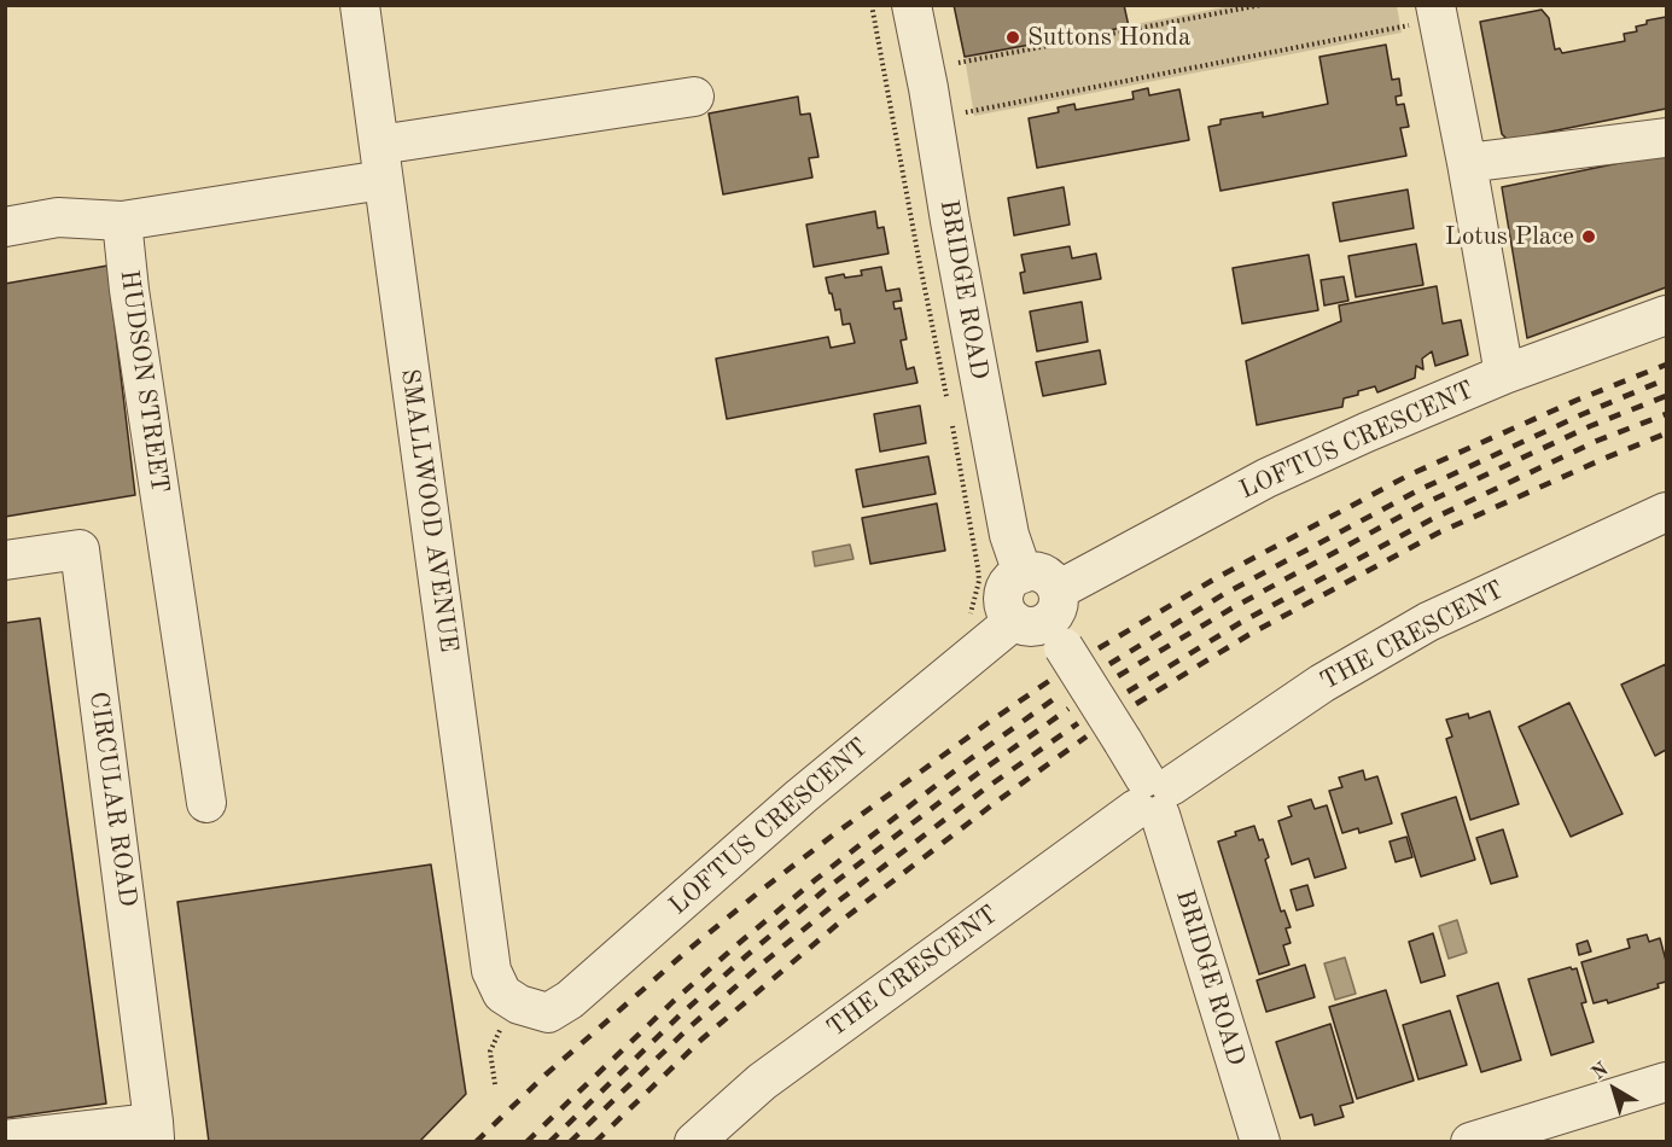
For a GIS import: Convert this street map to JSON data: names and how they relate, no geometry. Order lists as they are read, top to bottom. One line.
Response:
{"streets":{"street":["BRIDGE ROAD","HUDSON STREET","LOFTUS CRESCENT","SMALLWOOD AVENUE","THE CRESCENT","CIRCULAR ROAD"]},"crossings":[["BRIDGE ROAD","LOFTUS CRESCENT"],["BRIDGE ROAD","THE CRESCENT"],["LOFTUS CRESCENT","SMALLWOOD AVENUE"]],"places":["Suttons Honda","Lotus Place"],"north":"top left"}
